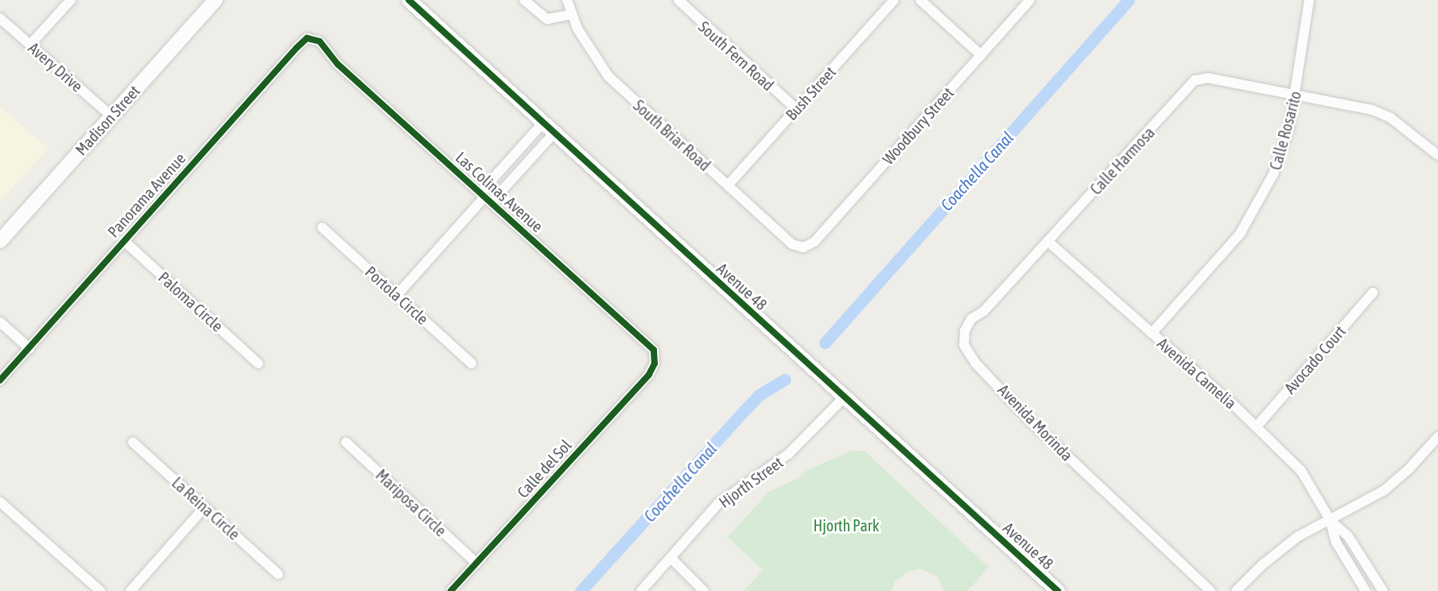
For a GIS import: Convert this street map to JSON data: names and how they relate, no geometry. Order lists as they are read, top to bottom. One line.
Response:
{"streets":{"main road":["Madison Street","Avenue 48"],"street":["South Fern Road","Avery Drive","Bush Street","Woodbury Street","Calle Rosarito","South Briar Road","Calle Harmosa","Las Colinas Avenue","Panorama Avenue","Portola Circle","Paloma Circle","Avocado Court","Avenida Camelia","Avenida Morinda","Calle del Sol","Hjorth Street","Mariposa Circle","La Reina Circle"]},"crossings":[["South Fern Road","Bush Street"],["Avery Drive","Madison Street"],["Bush Street","South Briar Road"],["Woodbury Street","South Briar Road"],["Calle Rosarito","Calle Harmosa"],["Calle Rosarito","Avenida Camelia"],["Calle Harmosa","Avenida Camelia"],["Calle Harmosa","Avenida Morinda"],["Las Colinas Avenue","Panorama Avenue"],["Las Colinas Avenue","Calle del Sol"],["Panorama Avenue","Paloma Circle"],["Avenue 48","Hjorth Street"],["Avocado Court","Avenida Camelia"],["Avenida Camelia","Avenida Morinda"],["Calle del Sol","Mariposa Circle"]],"water":["Coachella Canal"],"parks":["Hjorth Park"]}
